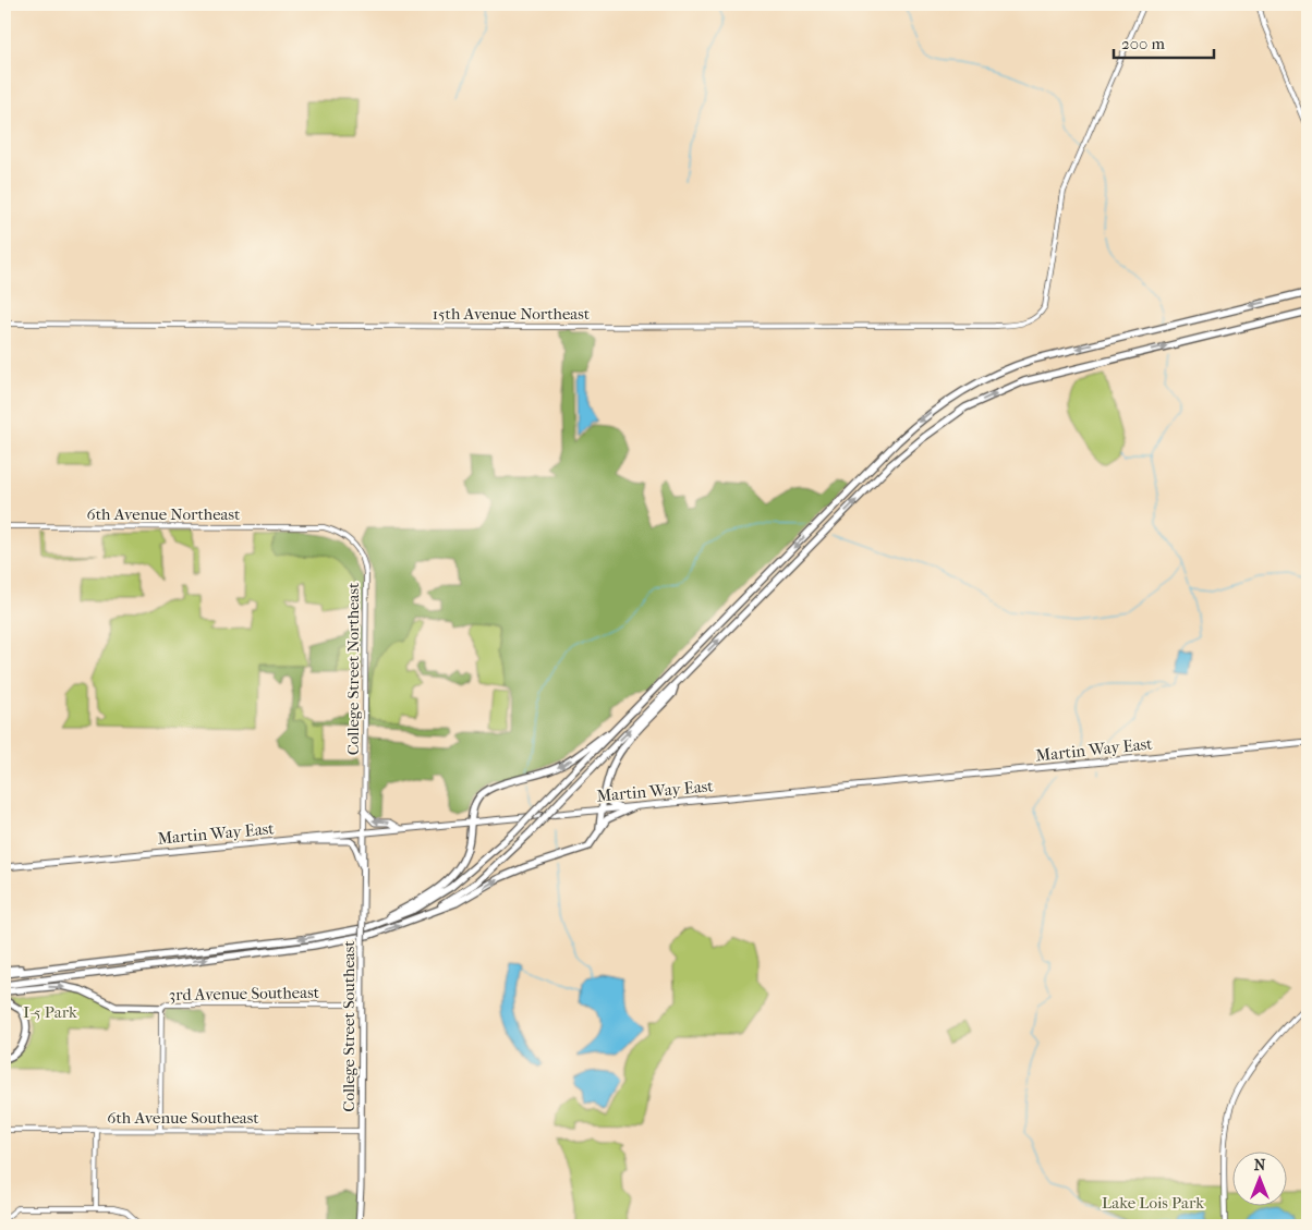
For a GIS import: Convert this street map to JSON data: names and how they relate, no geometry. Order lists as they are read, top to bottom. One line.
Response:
{"streets":{"main road":["Martin Way East","College Street Southeast"],"street":["15th Avenue Northeast","6th Avenue Northeast","College Street Northeast","3rd Avenue Southeast","6th Avenue Southeast"]},"crossings":[["6th Avenue Northeast","College Street Northeast"],["College Street Northeast","Martin Way East"],["College Street Northeast","College Street Southeast"],["Martin Way East","College Street Southeast"],["3rd Avenue Southeast","College Street Southeast"],["College Street Southeast","6th Avenue Southeast"]],"parks":["I-5 Park","Lake Lois Park"],"scale_bar":"200 m","north":"top"}
